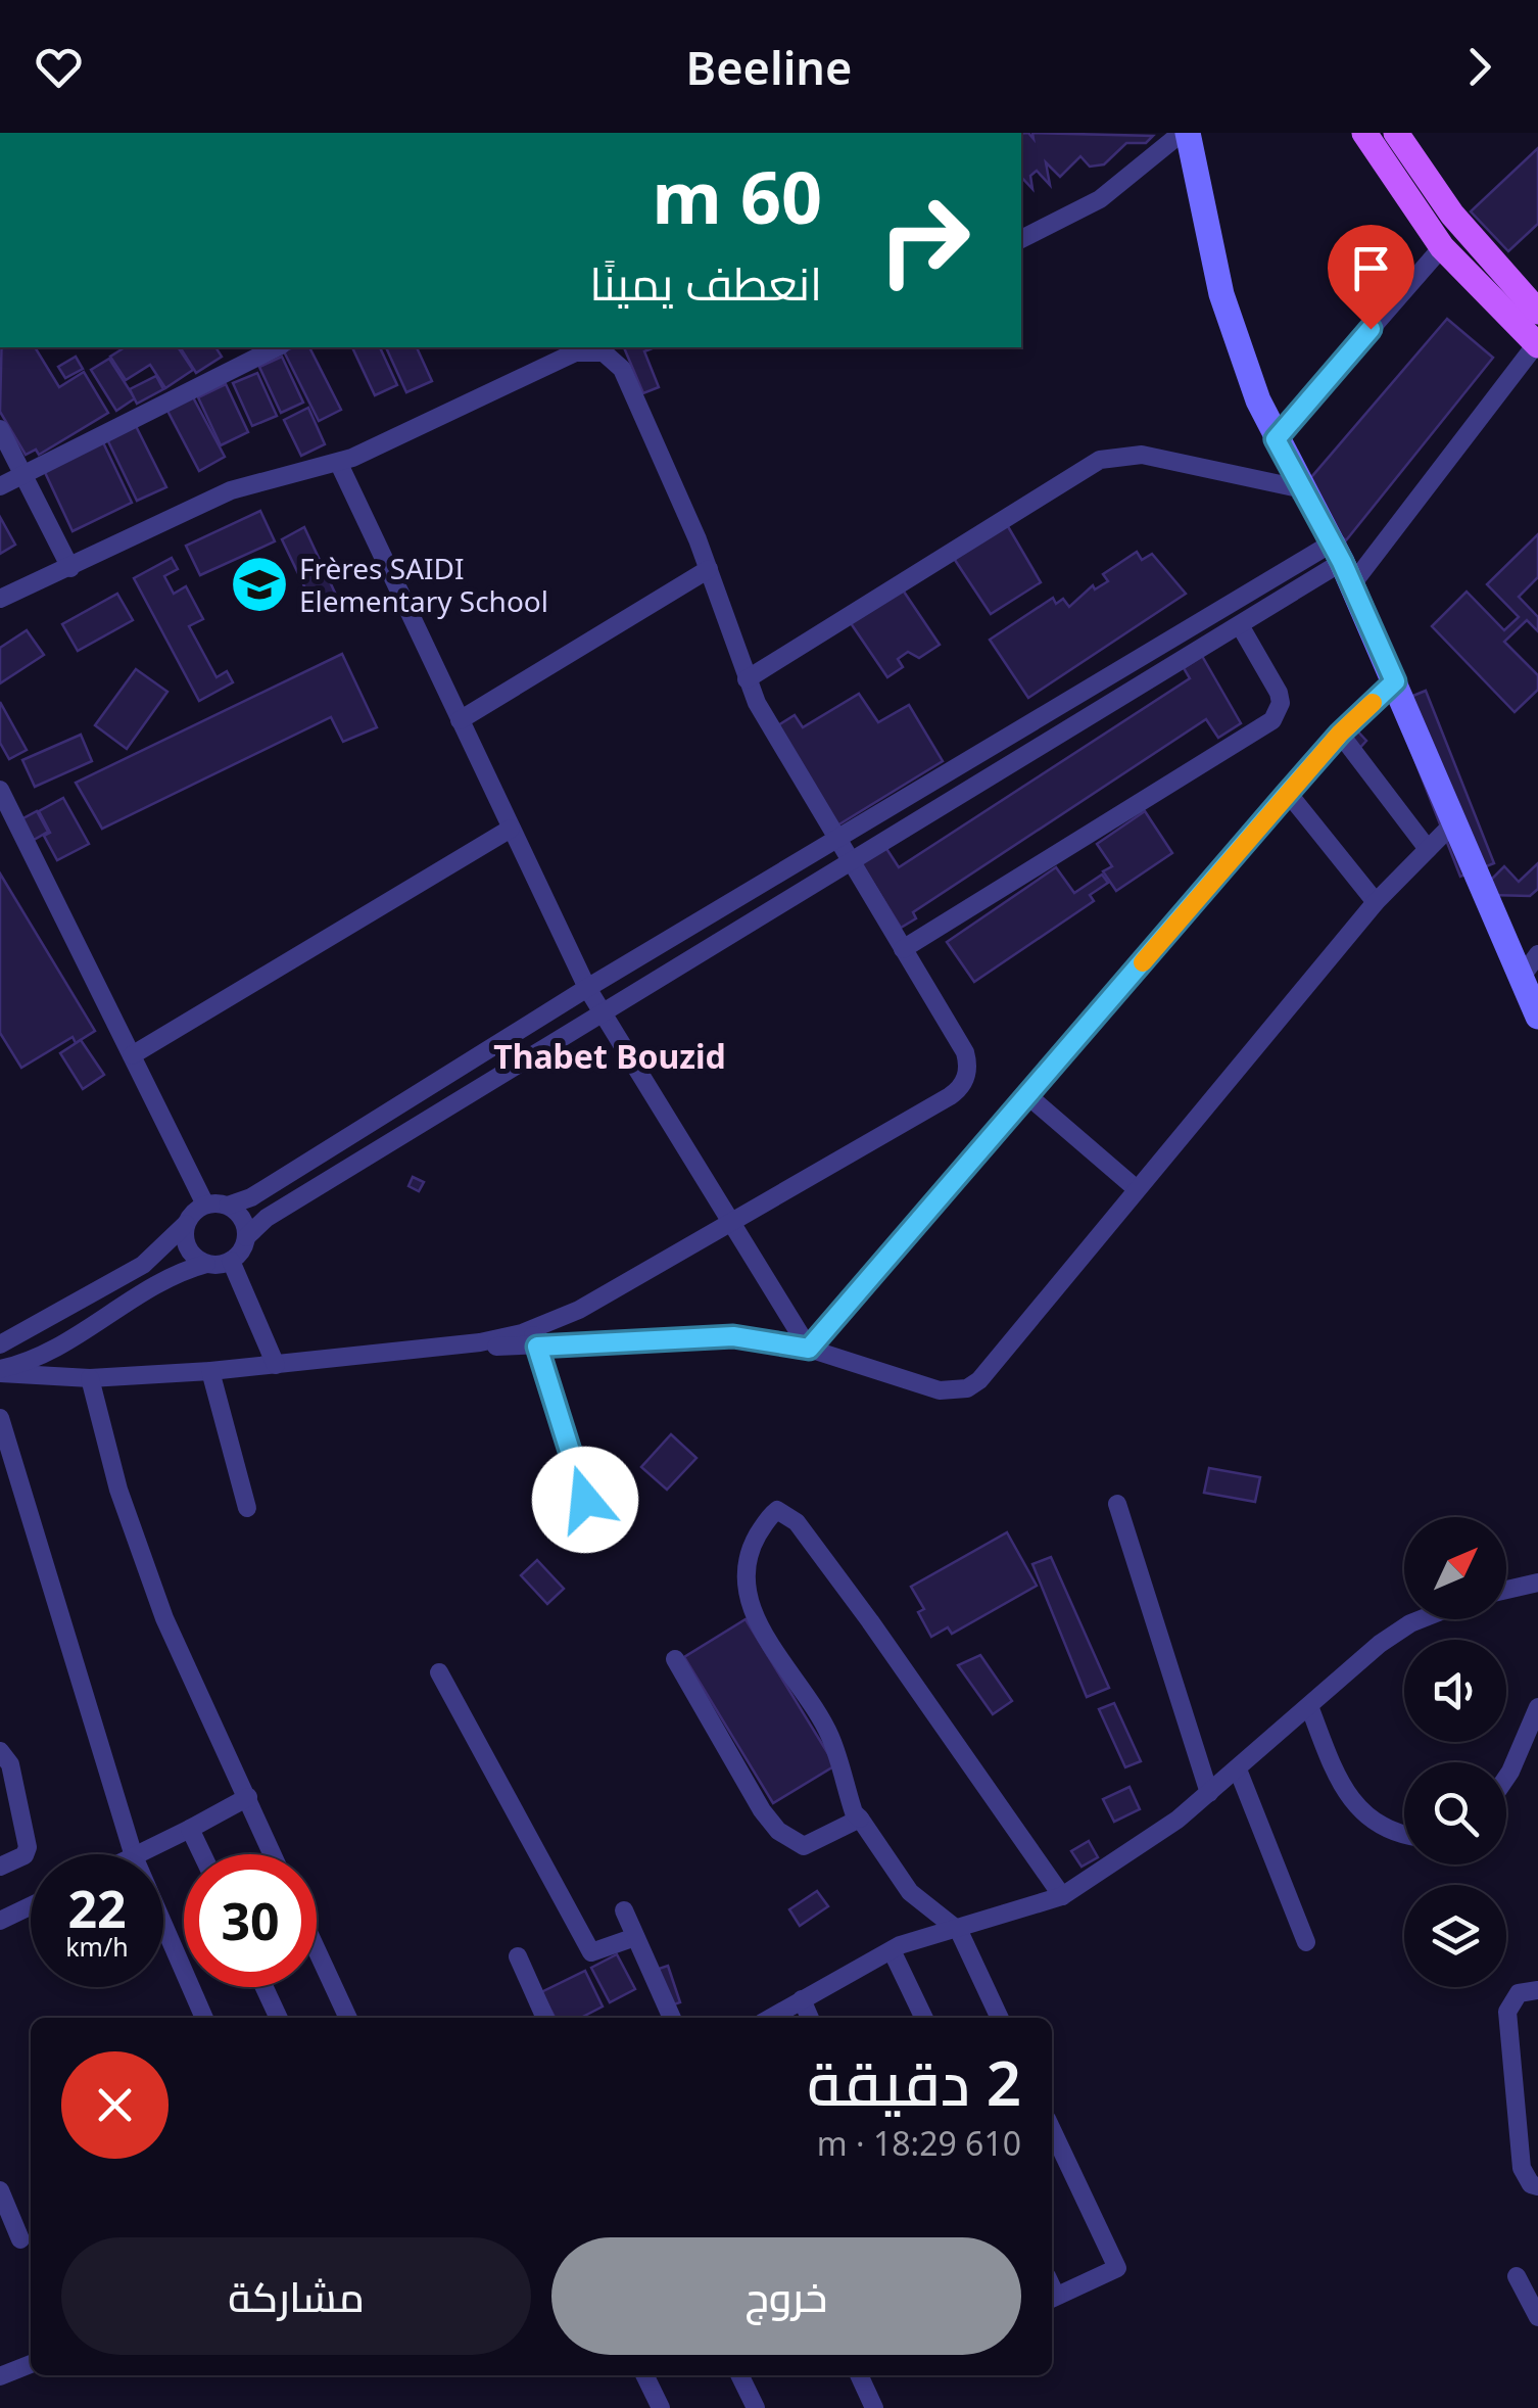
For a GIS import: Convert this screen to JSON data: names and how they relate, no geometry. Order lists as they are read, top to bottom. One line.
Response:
{"districts":["Thabet Bouzid"],"places":{"school or university":["Frères SAIDI Elementary School"]},"north":"top right","page":{"header":"Beeline","turn":["60 m","انعطف يمينًا"],"speed":"22 km/h","limit":"30","heading":["2 دقيقة","610 m · 18:29"],"buttons":["خروج","مشاركة"]}}
